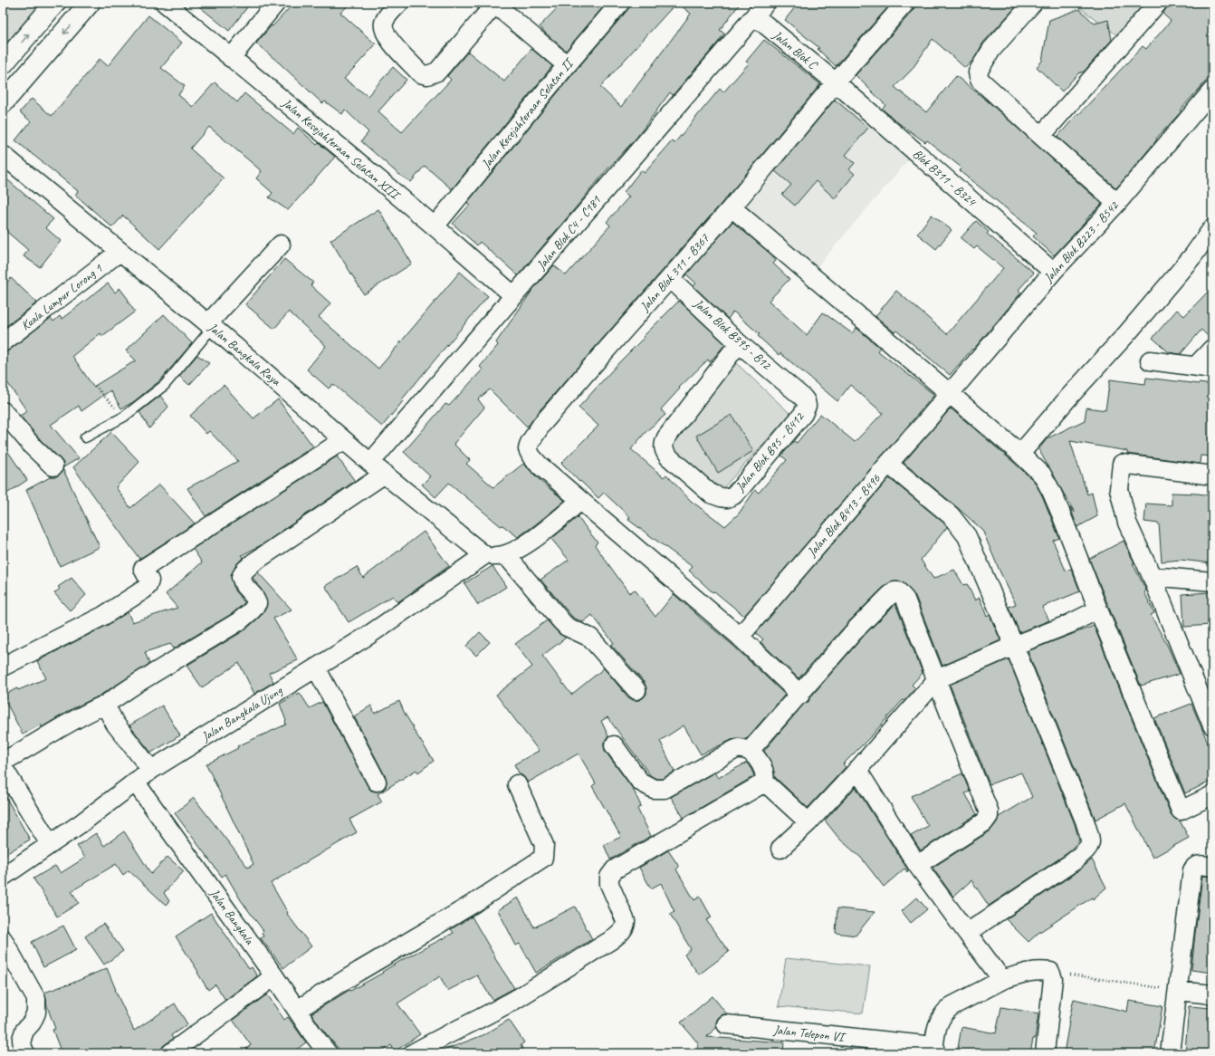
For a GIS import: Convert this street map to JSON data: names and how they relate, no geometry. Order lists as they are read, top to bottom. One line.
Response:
{"streets":{"street":["Jalan Blok C","Jalan Kesejahteraan Selatan II","Jalan Kesejahteraan Selatan XIII","Blok B311 - B324","Jalan Blok C4 - C181","Jalan Blok B223 - B542","Jalan Blok 311 - B367","Kuala Lumpur Lorong 1","Jalan Blok B395 - B12","Jalan Bangkala Raya","Jalan Blok B95 - B412","Jalan Blok B413 - B496","Jalan Bangkala Ujung","Jalan Bangkala","Jalan Telepon VI"]},"crossings":[["Jalan Blok C","Blok B311 - B324"],["Jalan Blok C","Jalan Blok C4 - C181"],["Jalan Blok C","Jalan Blok 311 - B367"],["Jalan Kesejahteraan Selatan II","Jalan Kesejahteraan Selatan XIII"],["Jalan Kesejahteraan Selatan XIII","Jalan Blok C4 - C181"],["Blok B311 - B324","Jalan Blok B223 - B542"],["Blok B311 - B324","Jalan Blok 311 - B367"],["Jalan Blok C4 - C181","Jalan Bangkala Raya"],["Jalan Blok B223 - B542","Jalan Blok B413 - B496"],["Jalan Blok 311 - B367","Jalan Blok B395 - B12"],["Kuala Lumpur Lorong 1","Jalan Bangkala Raya"],["Jalan Blok B395 - B12","Jalan Blok B95 - B412"],["Jalan Bangkala Raya","Jalan Bangkala Ujung"],["Jalan Bangkala Ujung","Jalan Bangkala"]]}
